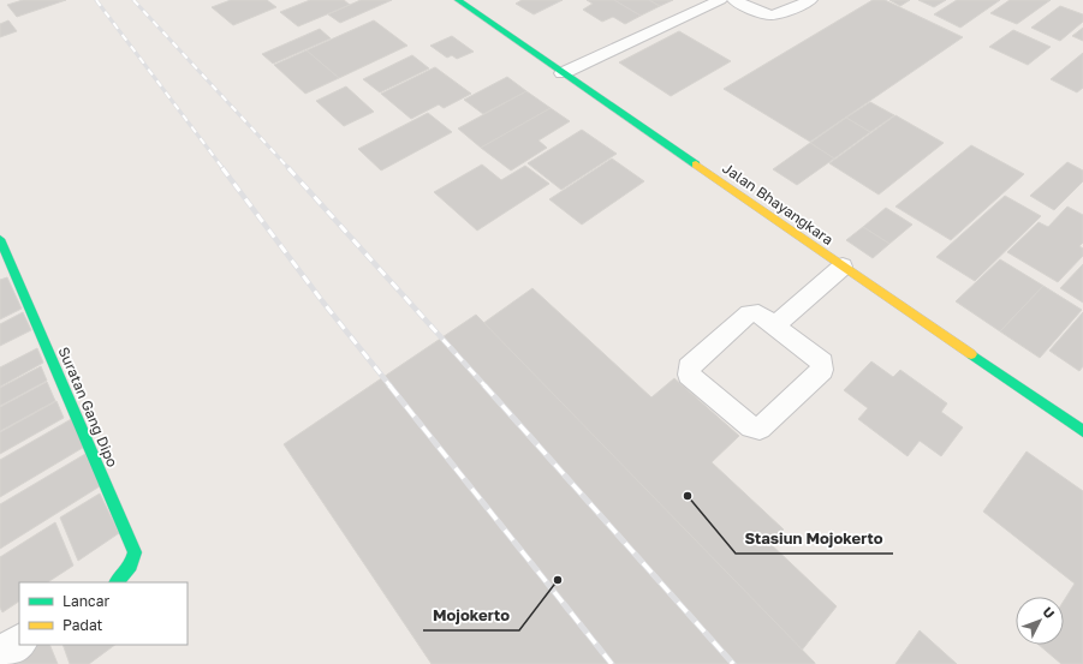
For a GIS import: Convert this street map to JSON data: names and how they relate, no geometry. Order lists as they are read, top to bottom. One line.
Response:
{"streets":{"main road":["Jalan Bhayangkara","Suratan Gang Dipo"]},"places":["Stasiun Mojokerto","Mojokerto"],"legend":["Lancar","Padat"],"north":"top right"}
